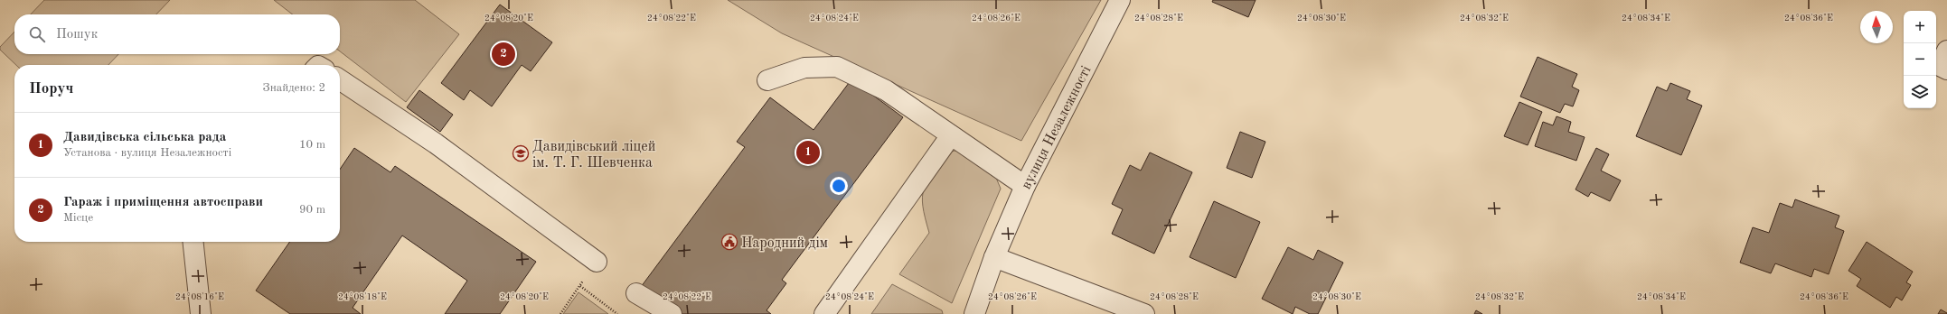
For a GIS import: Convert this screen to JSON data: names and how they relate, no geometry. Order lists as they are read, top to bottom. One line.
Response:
{"streets":{"street":["вулиця Незалежності"]},"places":{"school or university":["Давидівський ліцей ім. Т. Г. Шевченка"],"public building":["Народний дім"]},"north":"top","page":{"map_buttons":["+","−"],"search":"Пошук","pins":["2","1"],"heading":["Поруч","Знайдено: 2"],"list":[{"mark":"1","name":"Давидівська сільська рада","note":"Установа · вулиця Незалежності","value":"10 m"},{"mark":"2","name":"Гараж і приміщення автосправи","note":"Місце","value":"90 m"}]},"coordinates":["24°08'20\"E","24°08'22\"E","24°08'24\"E","24°08'26\"E","24°08'28\"E","24°08'30\"E","24°08'32\"E","24°08'34\"E","24°08'36\"E","24°08'16\"E","24°08'18\"E"]}
